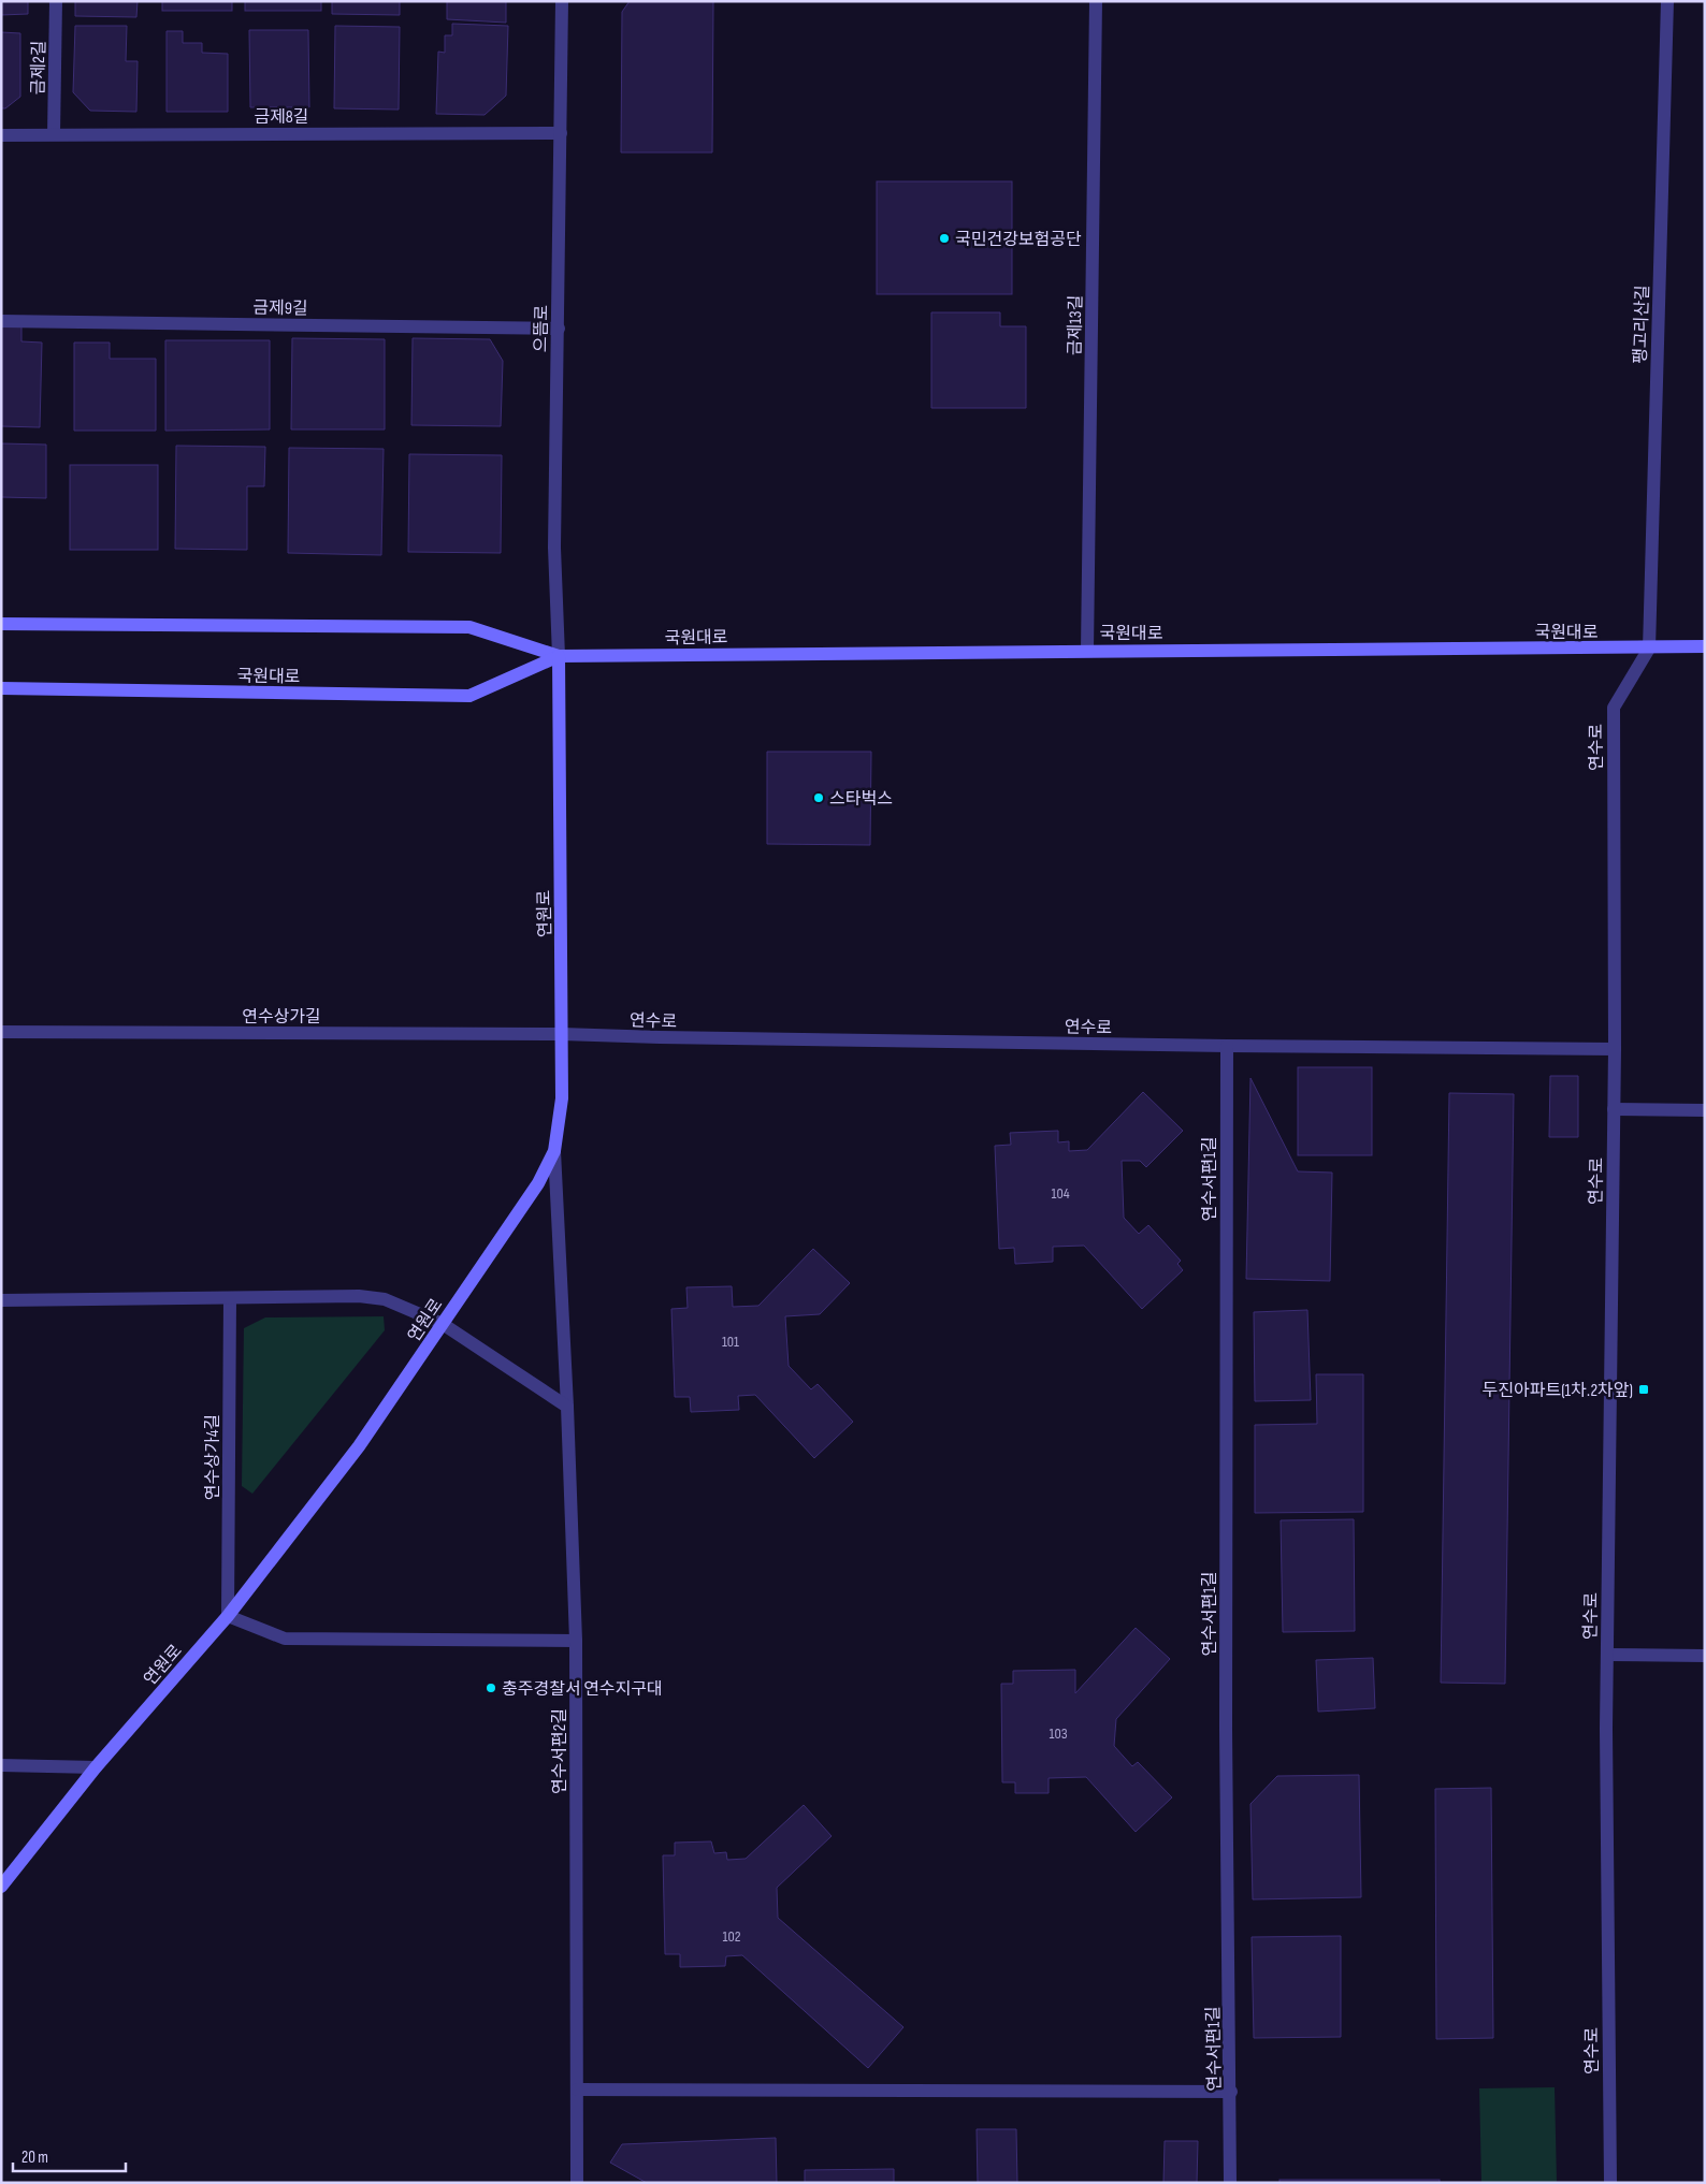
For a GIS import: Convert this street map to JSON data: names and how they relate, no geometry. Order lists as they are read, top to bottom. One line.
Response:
{"streets":{"street":["금제2길","금제8길","금제9길","팽고리산길","금제13길","으뜸로","국원대로","연수로","연원로","연수상가길","연수서편1길","연수상가4길","연수서편2길"]},"crossings":[["금제2길","금제8길"],["금제8길","으뜸로"],["금제9길","으뜸로"],["팽고리산길","국원대로"],["팽고리산길","연수로"],["금제13길","국원대로"],["으뜸로","국원대로"],["으뜸로","연원로"],["국원대로","연수로"],["국원대로","연원로"],["연수로","연원로"],["연수로","연수상가길"],["연수로","연수서편1길"],["연원로","연수상가길"],["연원로","연수상가4길"],["연원로","연수서편2길"]],"places":{"other":["국민건강보험공단","스타벅스","충주경찰서 연수지구대"],"transit":["두진아파트(1차.2차앞)"]},"house_numbers":["104","101","103","102"],"scale_bar":"20 m"}
